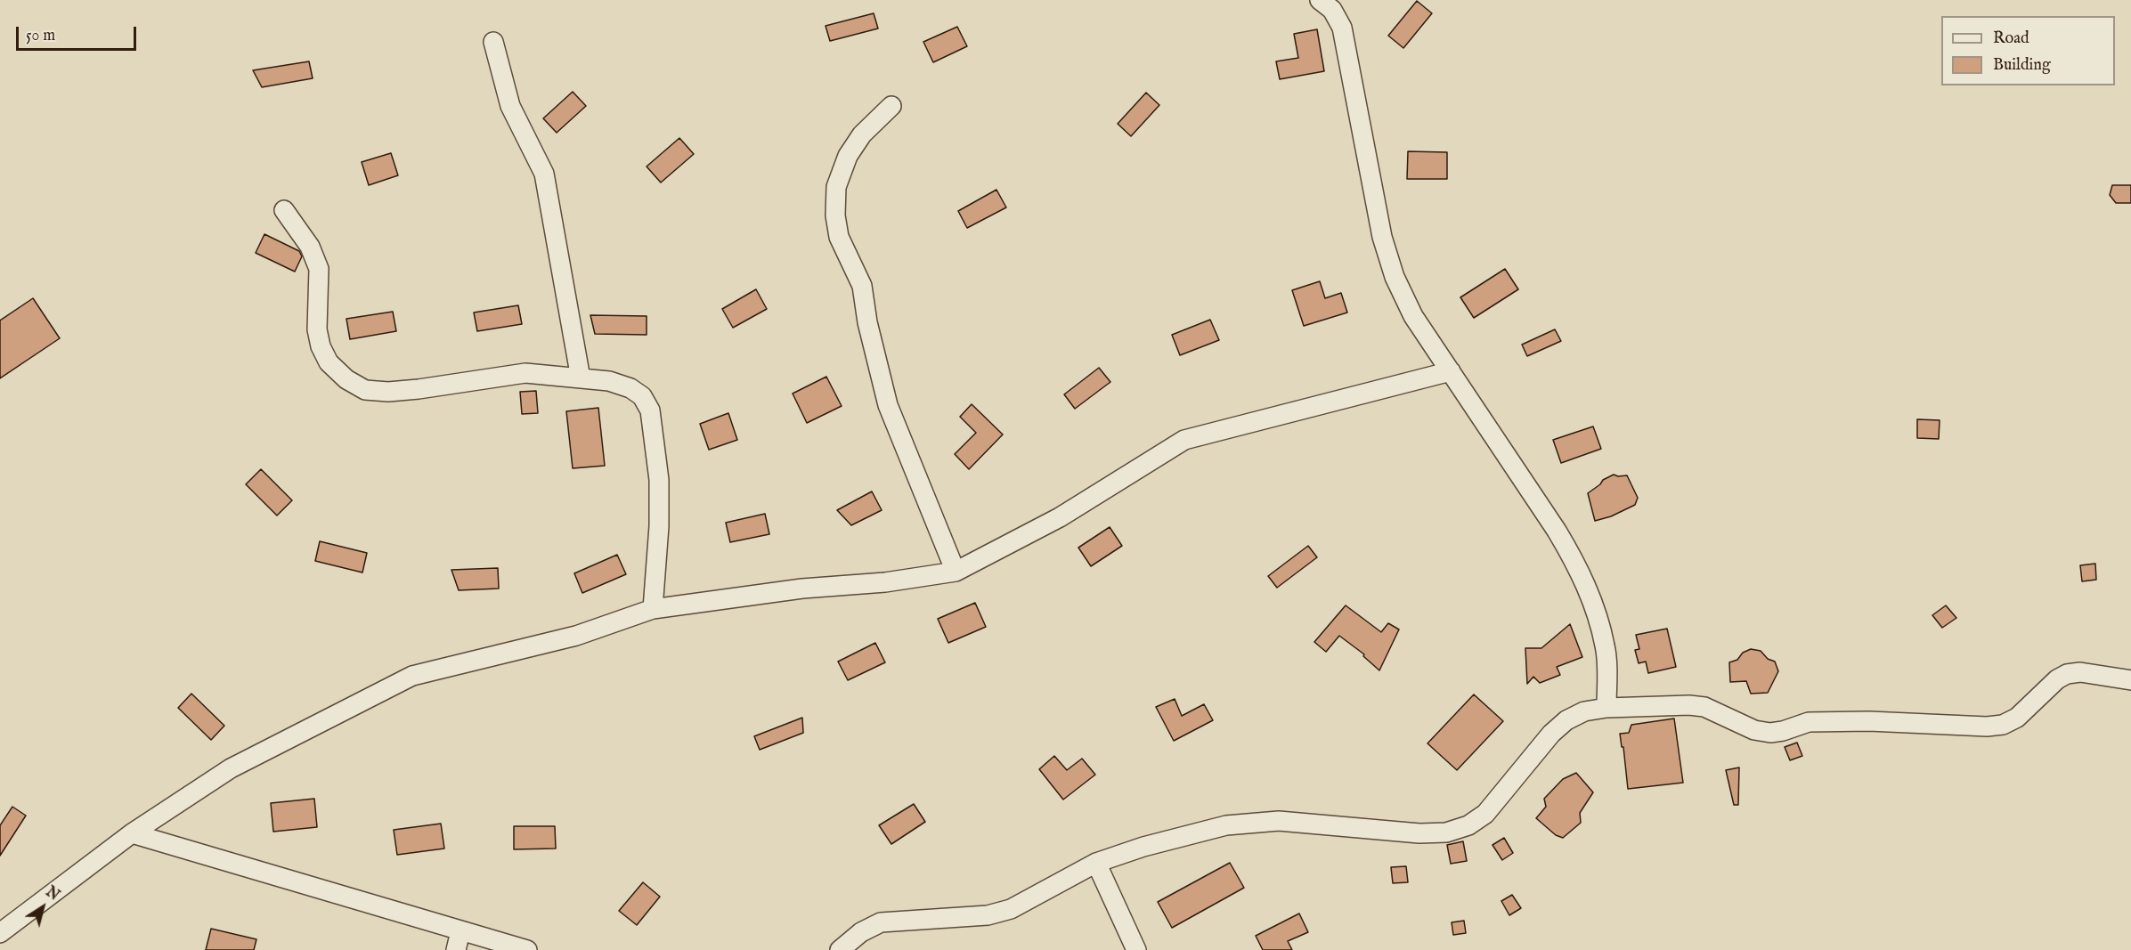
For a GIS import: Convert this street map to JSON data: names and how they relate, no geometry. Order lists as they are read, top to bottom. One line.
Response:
{"legend":["Road","Building"],"scale_bar":"50 m","north":"top right"}
